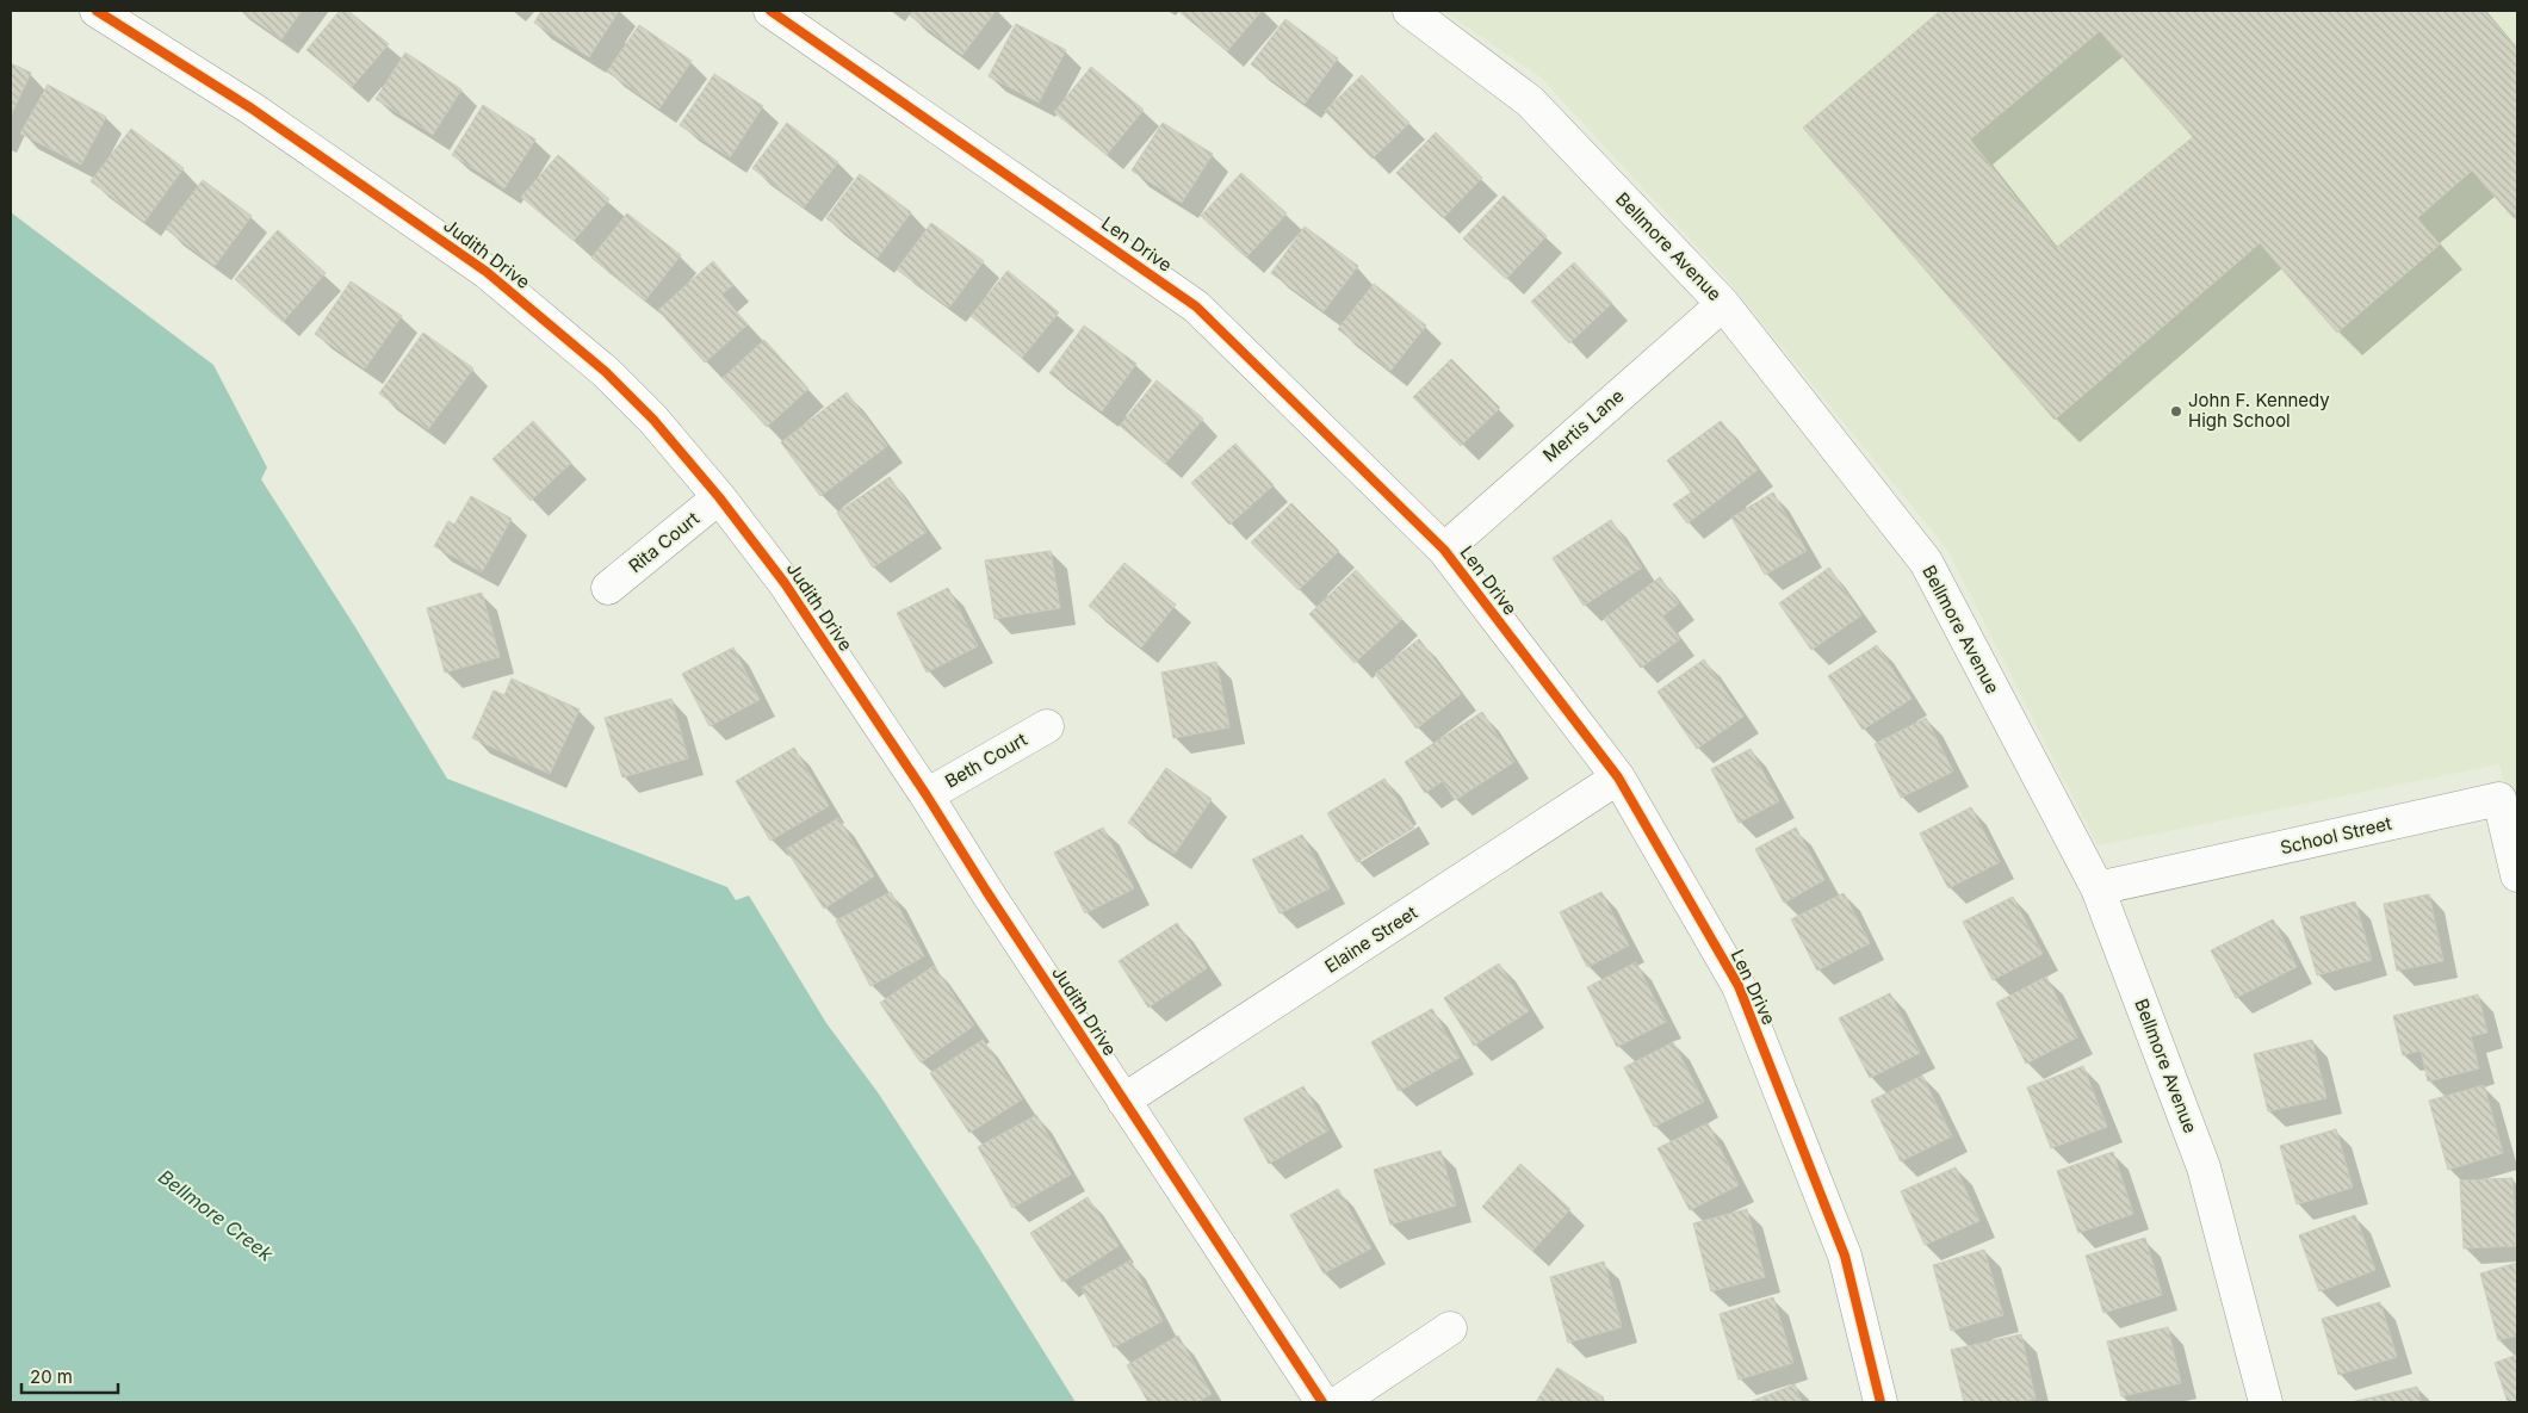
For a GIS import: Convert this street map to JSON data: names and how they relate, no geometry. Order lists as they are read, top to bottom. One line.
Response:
{"streets":{"street":["Len Drive","Bellmore Avenue","Judith Drive","Mertis Lane","Rita Court","Beth Court","School Street","Elaine Street"]},"crossings":[["Len Drive","Mertis Lane"],["Len Drive","Elaine Street"],["Bellmore Avenue","Mertis Lane"],["Bellmore Avenue","School Street"],["Judith Drive","Rita Court"],["Judith Drive","Beth Court"],["Judith Drive","Elaine Street"]],"water":["Bellmore Creek"],"places":["John F. Kennedy High School"],"scale_bar":"20 m"}
